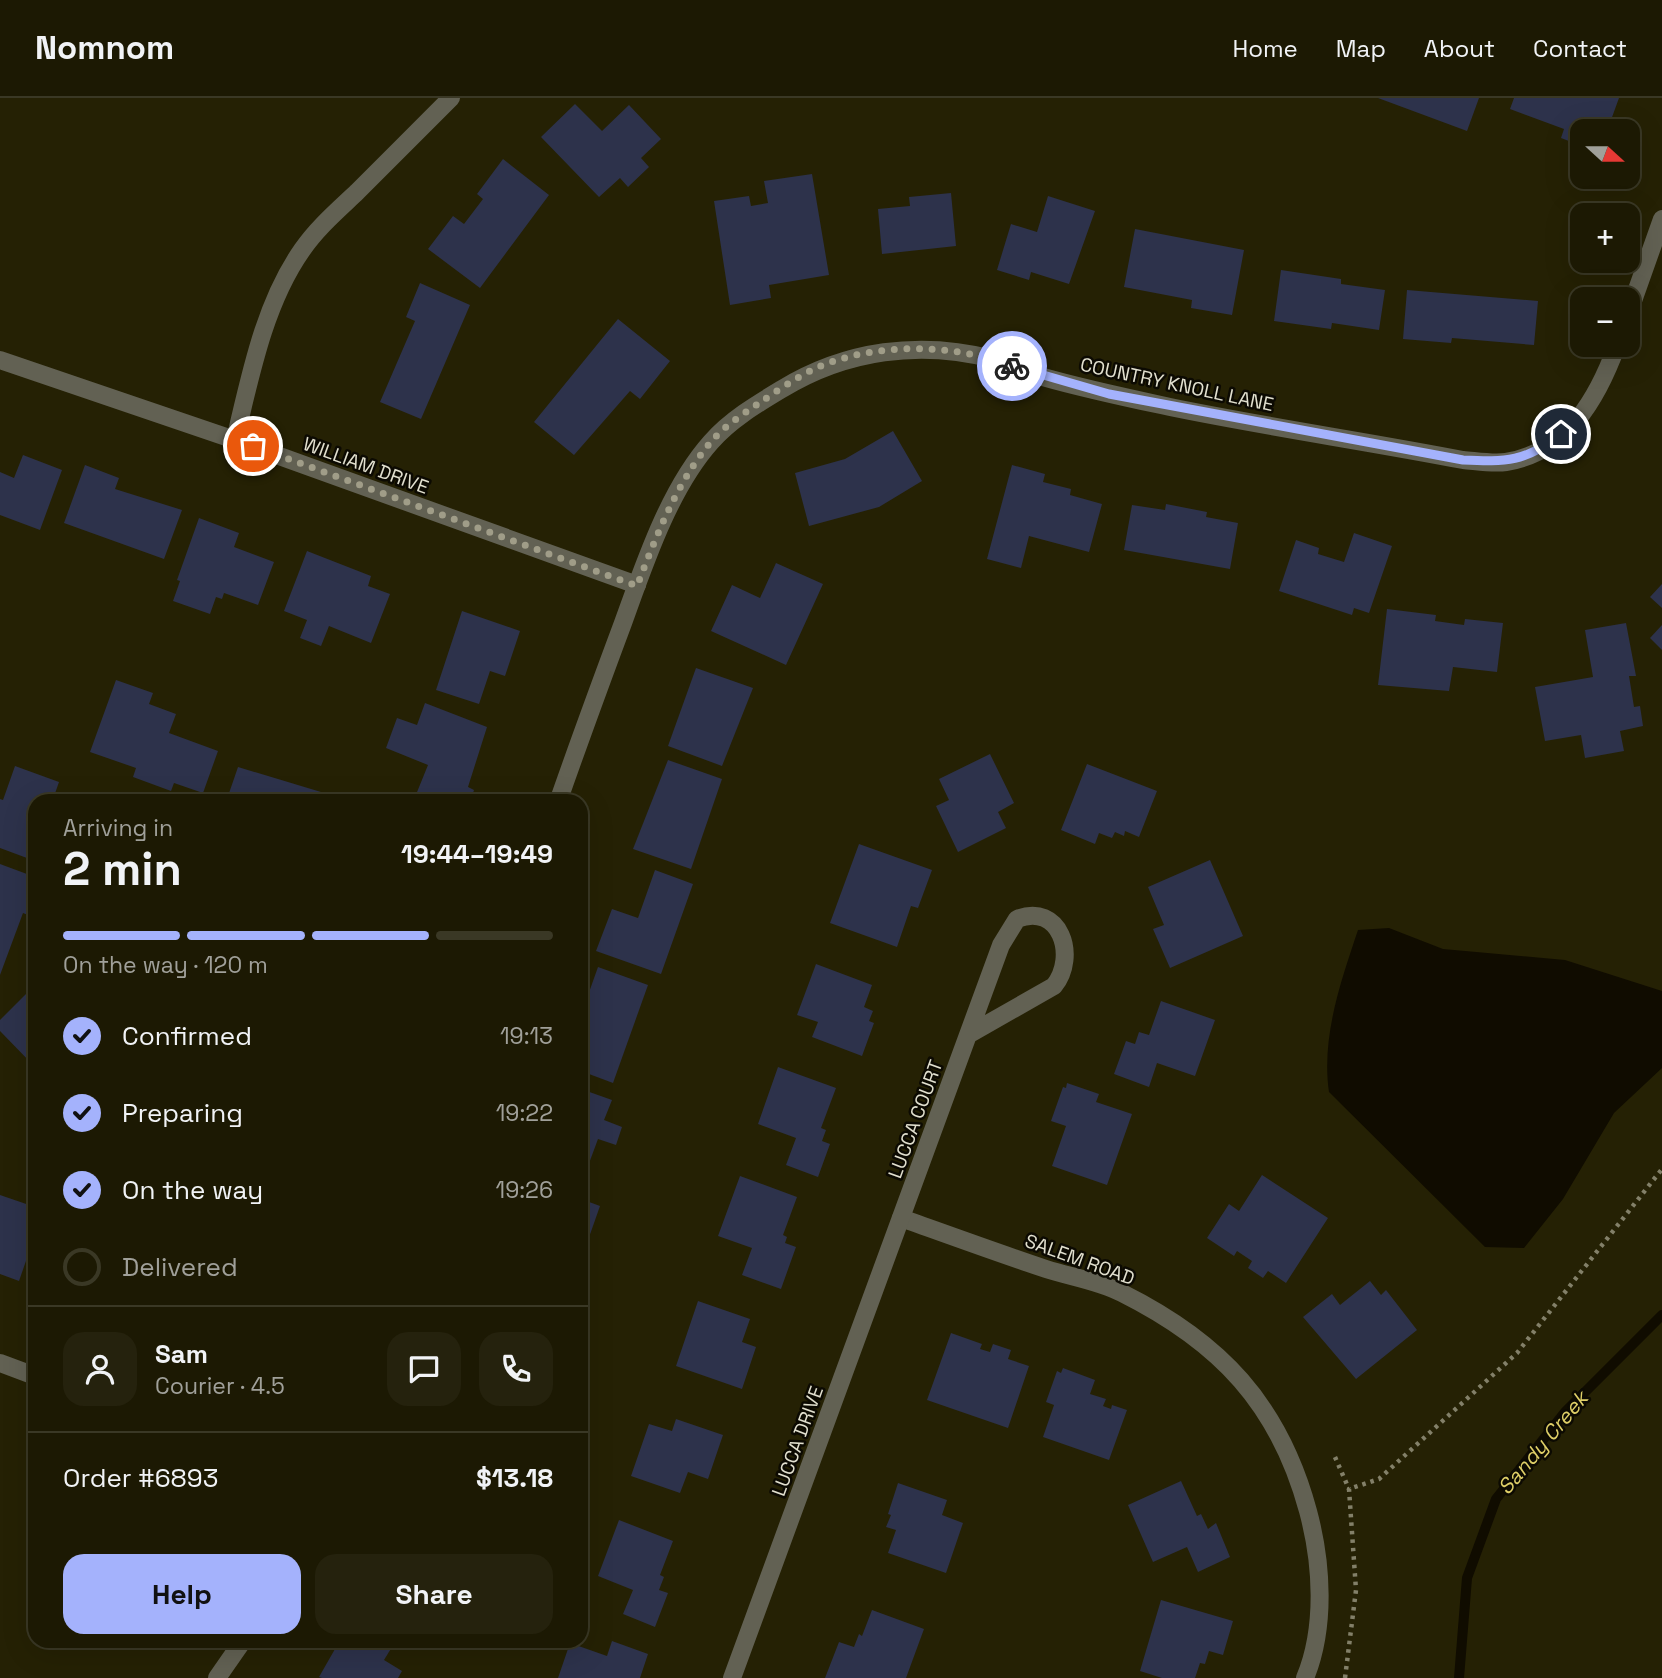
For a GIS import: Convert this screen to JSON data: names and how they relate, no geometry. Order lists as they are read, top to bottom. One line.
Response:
{"streets":{"street":["COUNTRY KNOLL LANE","WILLIAM DRIVE","LUCCA COURT","SALEM ROAD","LUCCA DRIVE"]},"crossings":[["COUNTRY KNOLL LANE","WILLIAM DRIVE"],["LUCCA COURT","SALEM ROAD"],["LUCCA COURT","LUCCA DRIVE"],["SALEM ROAD","LUCCA DRIVE"]],"water":["Sandy Creek"],"north":"right","page":{"header":"Nomnom","nav":["Home","Map","About","Contact"],"map_buttons":["+","−"],"heading":["2 min","Arriving in","19:44–19:49"],"panel":["Sam","Courier · 4.5","Order #6893","$13.18"],"bar":"On the way · 120 m","list":[["Confirmed","19:13"],["Preparing","19:22"],["On the way","19:26"],"Delivered"],"buttons":["Help","Share"]}}
